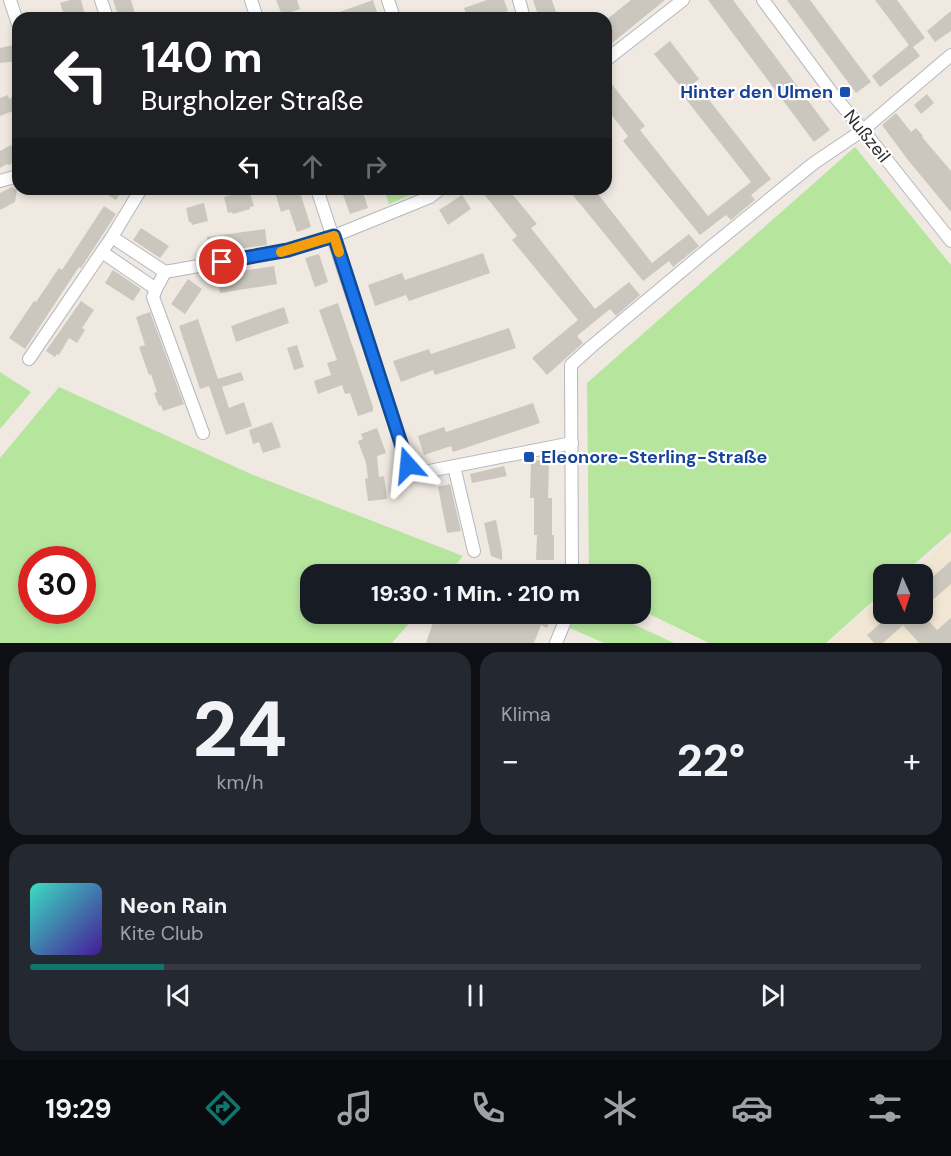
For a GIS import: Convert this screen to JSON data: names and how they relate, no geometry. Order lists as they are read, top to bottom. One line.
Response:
{"streets":{"street":["Nußzeil"]},"places":{"transit":["Hinter den Ulmen","Eleonore-Sterling-Straße"]},"north":"bottom","page":{"turn":["140 m","Burgholzer Straße"],"limit":"30","trip":"19:30 · 1 Min. · 210 m","tile":[["24","km/h"],"Klima"],"heat":["−","22°","+"],"song":["Neon Rain","Kite Club"],"tabs":"19:29"}}
